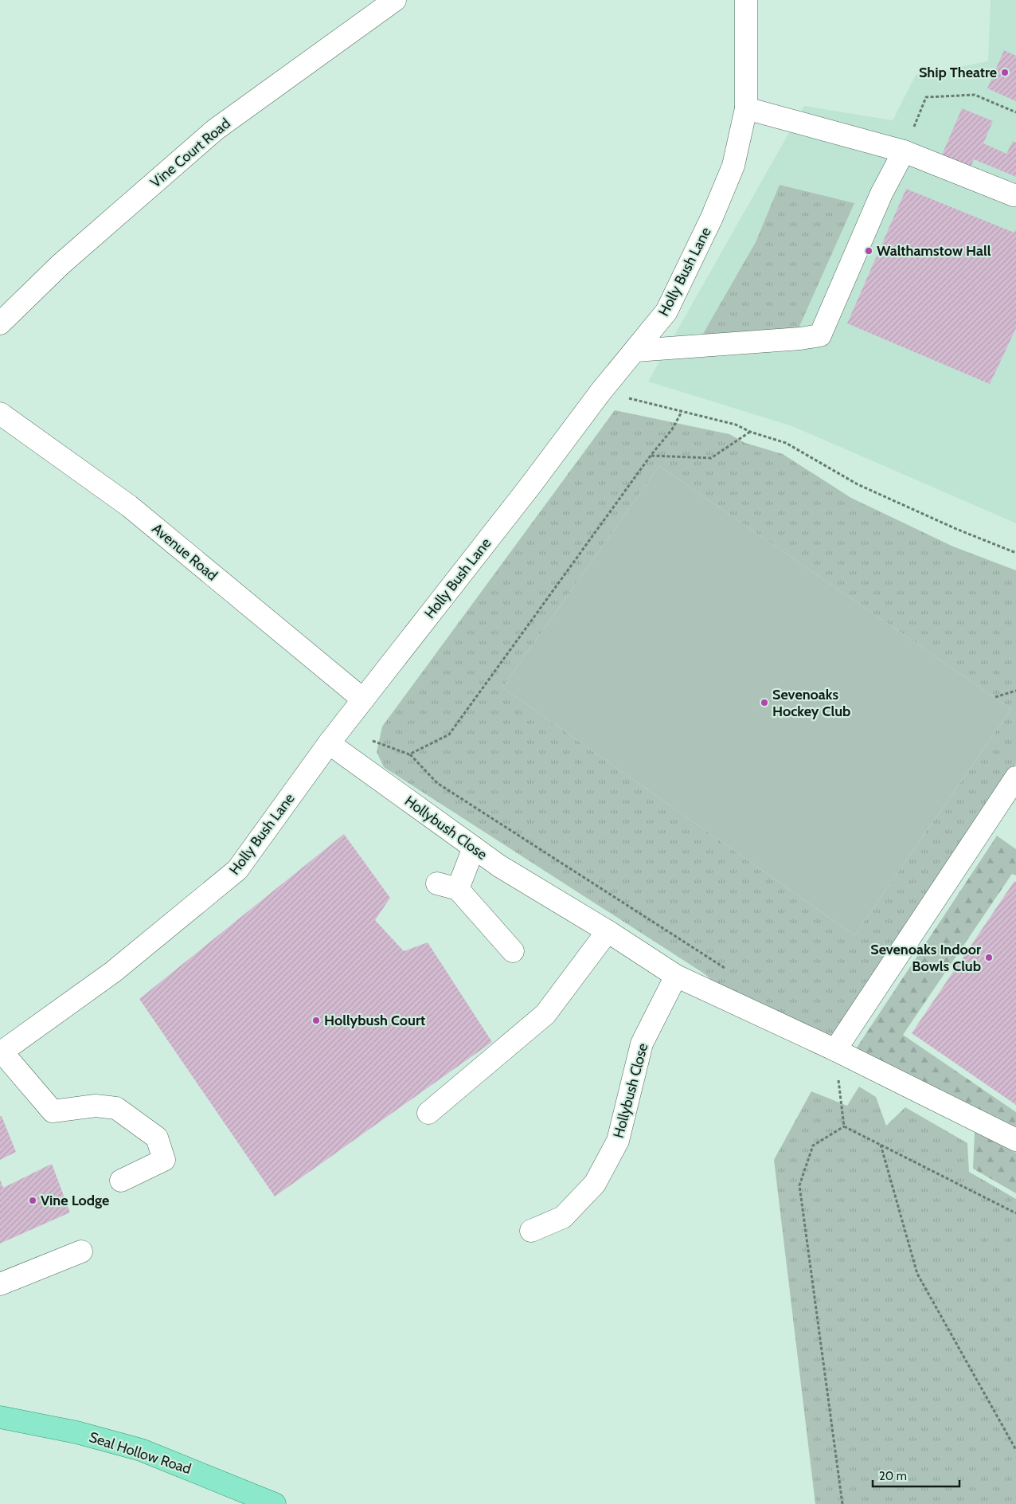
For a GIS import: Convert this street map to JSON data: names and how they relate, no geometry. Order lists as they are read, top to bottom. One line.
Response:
{"streets":{"main road":["Seal Hollow Road"],"street":["Vine Court Road","Holly Bush Lane","Avenue Road","Hollybush Close"]},"crossings":[["Holly Bush Lane","Avenue Road"],["Holly Bush Lane","Hollybush Close"]],"places":["Ship Theatre","Walthamstow Hall","Sevenoaks Hockey Club","Sevenoaks Indoor Bowls Club","Hollybush Court","Vine Lodge"],"scale_bar":"20 m"}
